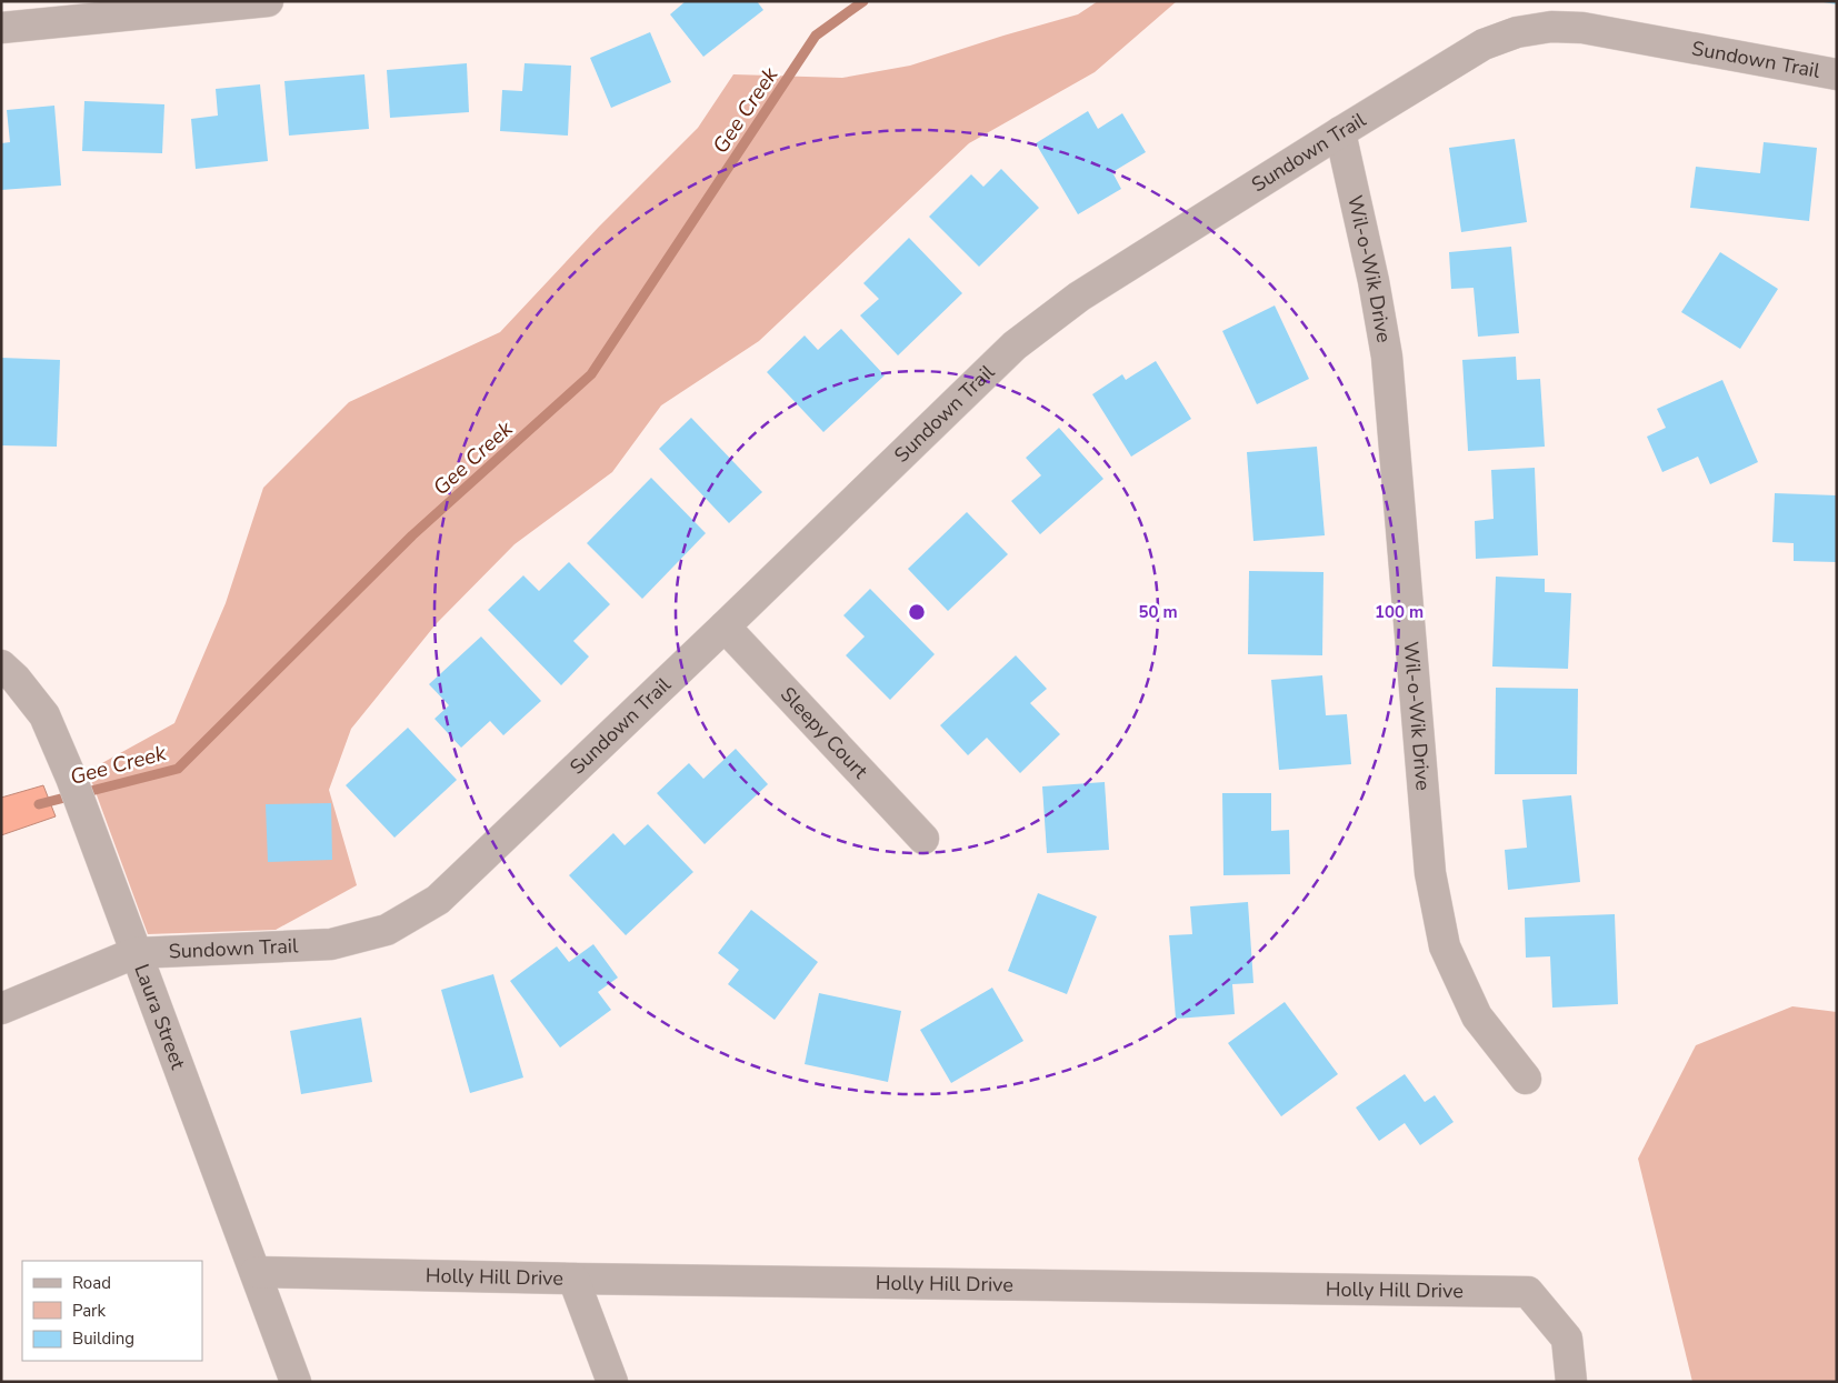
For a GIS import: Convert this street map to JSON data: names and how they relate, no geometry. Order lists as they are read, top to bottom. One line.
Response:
{"streets":{"street":["Sundown Trail","Wil-o-Wik Drive","Sleepy Court","Laura Street","Holly Hill Drive"]},"crossings":[["Sundown Trail","Wil-o-Wik Drive"],["Sundown Trail","Sleepy Court"],["Sundown Trail","Laura Street"],["Laura Street","Holly Hill Drive"]],"water":["Gee Creek"],"legend":["Road","Park","Building"],"rings":["50 m","100 m"]}
